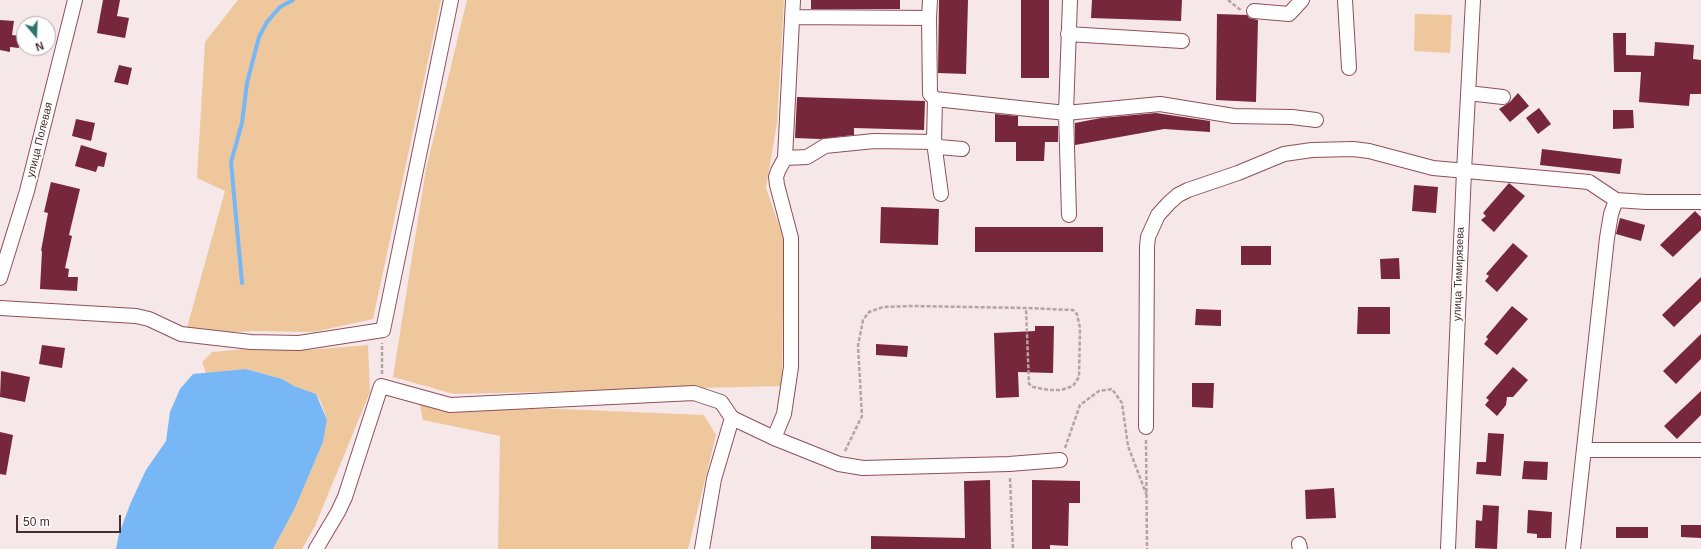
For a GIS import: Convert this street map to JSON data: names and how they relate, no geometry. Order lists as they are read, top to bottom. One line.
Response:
{"streets":{"street":["улица Полевая","улица Тимирязева"]},"scale_bar":"50 m","north":"bottom"}
